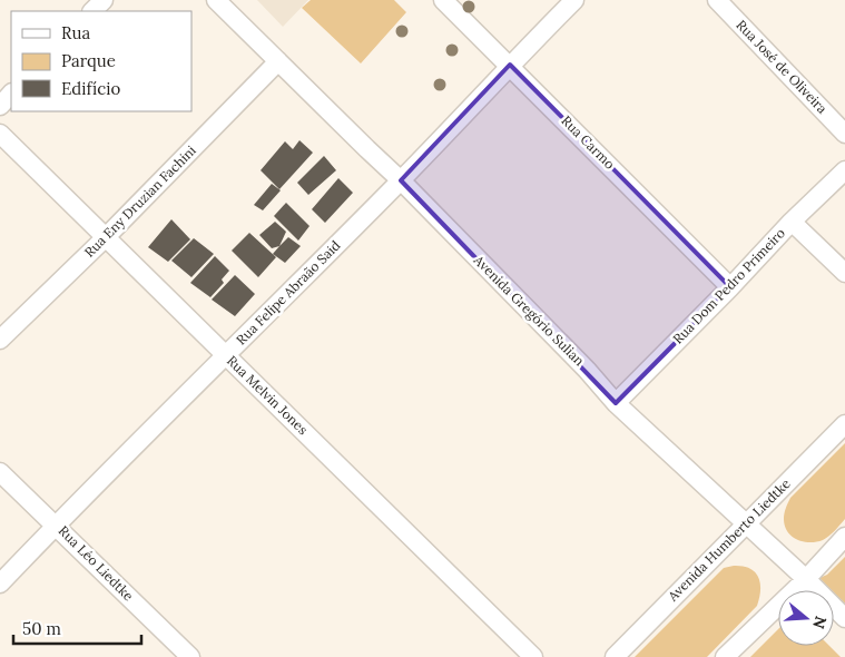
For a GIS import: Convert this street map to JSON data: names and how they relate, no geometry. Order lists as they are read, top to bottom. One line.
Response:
{"streets":{"street":["Rua José de Oliveira","Rua Carmo","Rua Eny Druzian Fachini","Rua Dom Pedro Primeiro","Rua Felipe Abraão Said","Avenida Gregório Sulian","Rua Melvin Jones","Avenida Humberto Liedtke","Rua Léo Liedtke"]},"crossings":[["Rua Carmo","Rua Dom Pedro Primeiro"],["Rua Carmo","Rua Felipe Abraão Said"],["Rua Eny Druzian Fachini","Avenida Gregório Sulian"],["Rua Eny Druzian Fachini","Rua Melvin Jones"],["Rua Dom Pedro Primeiro","Avenida Gregório Sulian"],["Rua Felipe Abraão Said","Avenida Gregório Sulian"],["Rua Felipe Abraão Said","Rua Melvin Jones"],["Rua Felipe Abraão Said","Rua Léo Liedtke"],["Avenida Gregório Sulian","Avenida Humberto Liedtke"]],"legend":["Rua","Parque","Edifício"],"scale_bar":"50 m","north":"right"}
